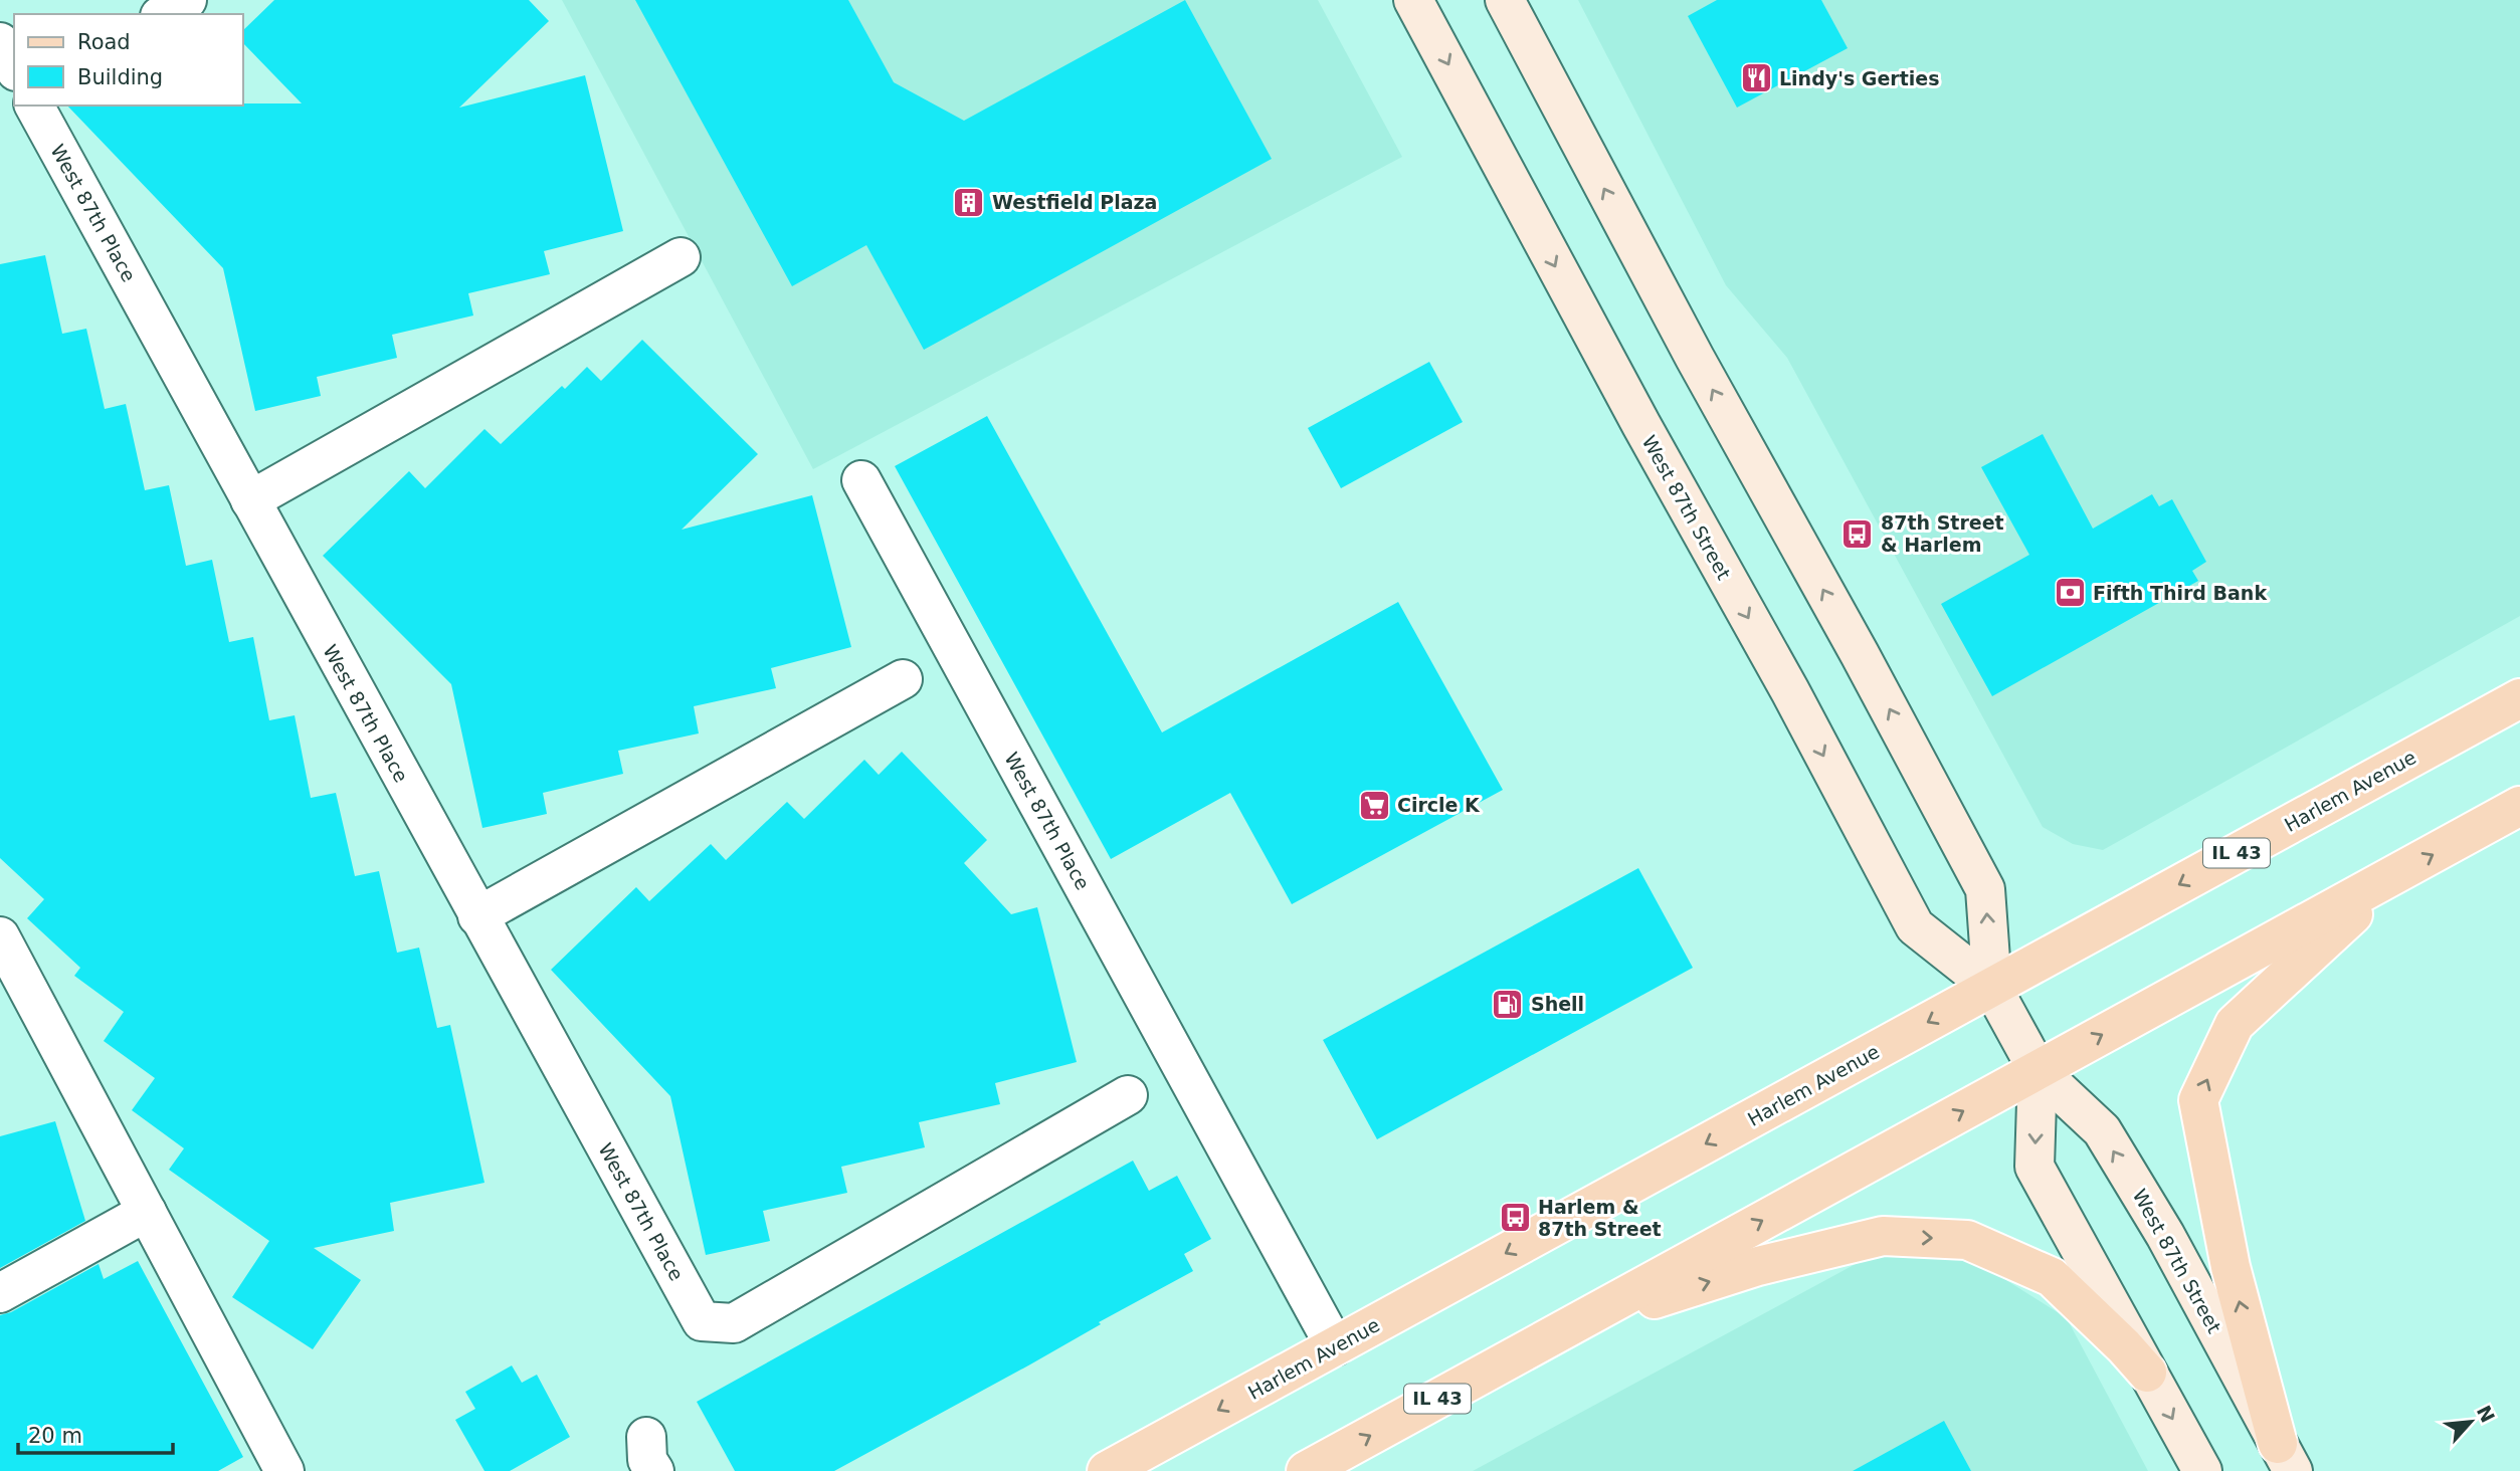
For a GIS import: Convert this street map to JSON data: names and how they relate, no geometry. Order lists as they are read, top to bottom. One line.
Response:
{"streets":{"main road":["West 87th Street","Harlem Avenue","IL 43"],"street":["West 87th Place"]},"crossings":[["West 87th Place","Harlem Avenue"],["West 87th Street","Harlem Avenue"],["West 87th Street","IL 43"]],"places":{"restaurant":["Lindy's Gerties"],"building":["Westfield Plaza"],"bus stop":["87th Street & Harlem","Harlem & 87th Street"],"bank":["Fifth Third Bank"],"supermarket":["Circle K"],"fuel station":["Shell"]},"legend":["Road","Building"],"scale_bar":"20 m","north":"top right"}
